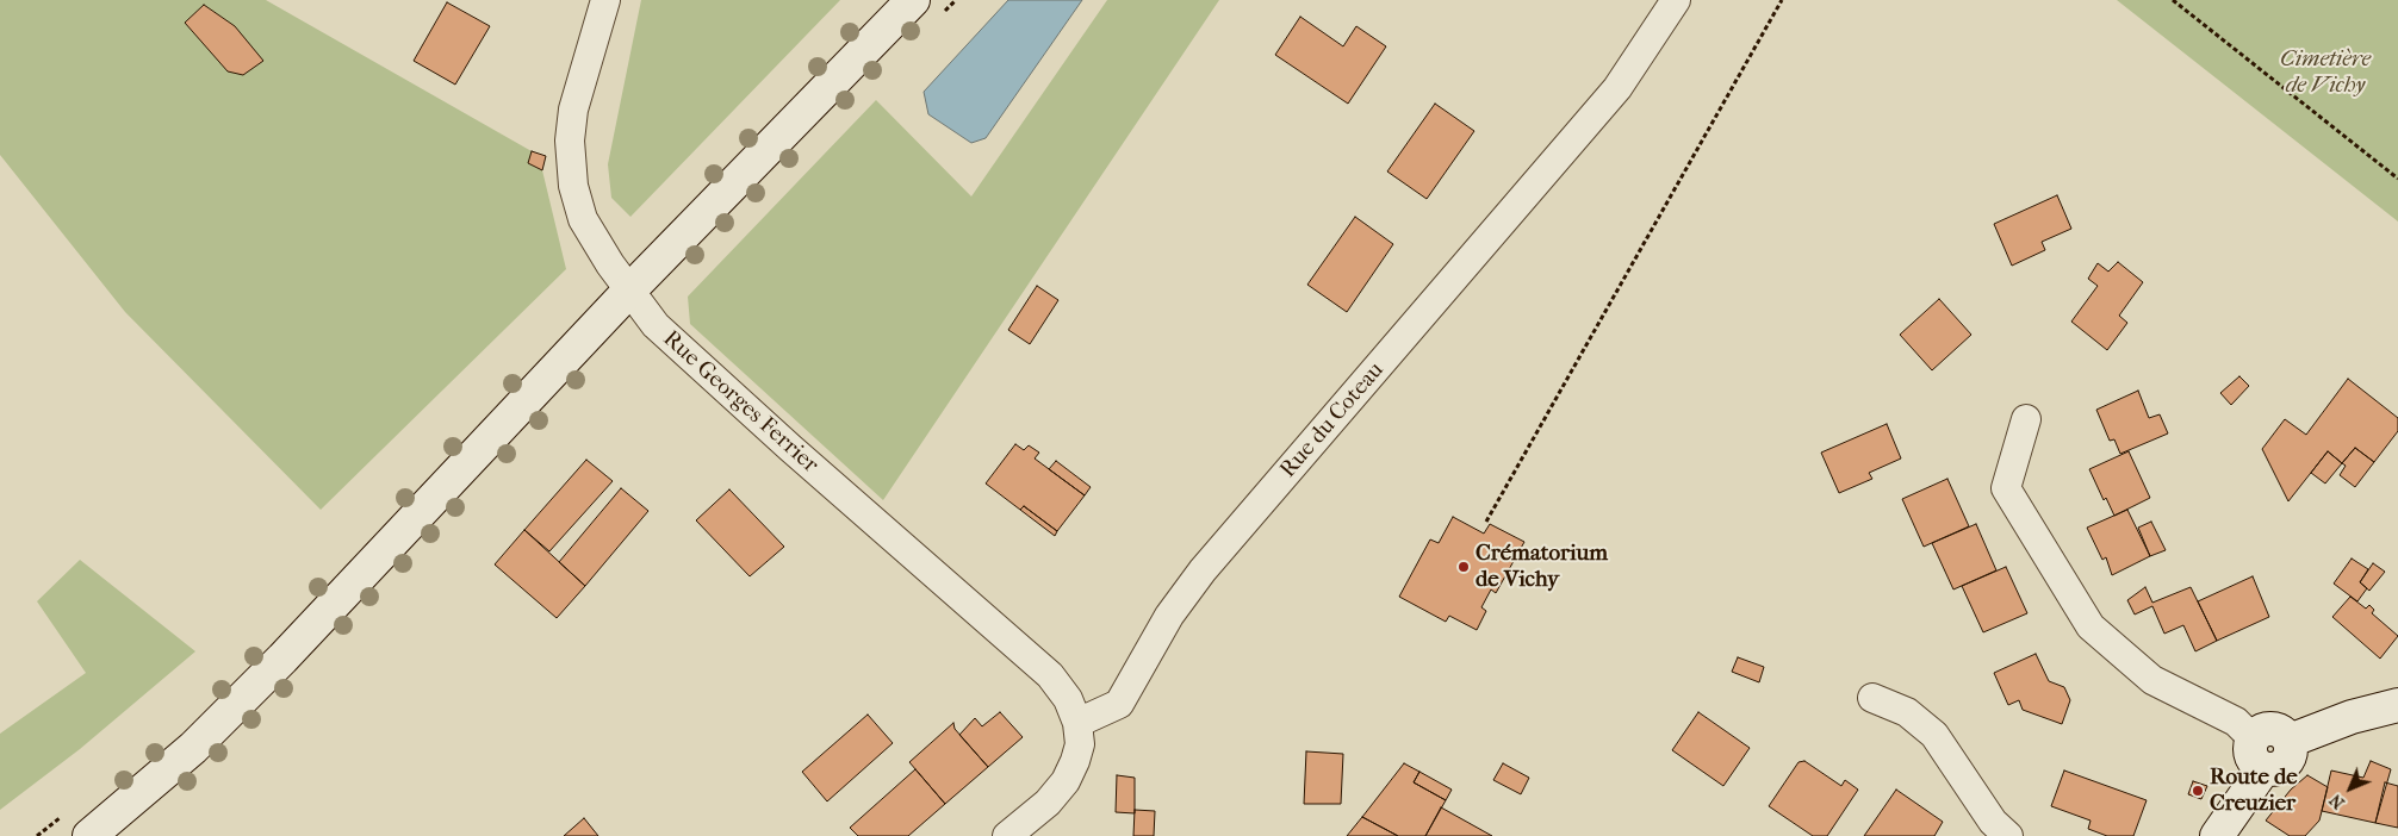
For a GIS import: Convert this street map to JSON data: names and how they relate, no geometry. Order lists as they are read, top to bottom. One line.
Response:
{"streets":{"street":["Rue Georges Ferrier","Rue du Coteau"]},"crossings":[["Rue Georges Ferrier","Rue du Coteau"]],"parks":["Cimetière de Vichy"],"places":["Crématorium de Vichy","Route de Creuzier"],"north":"bottom left"}
